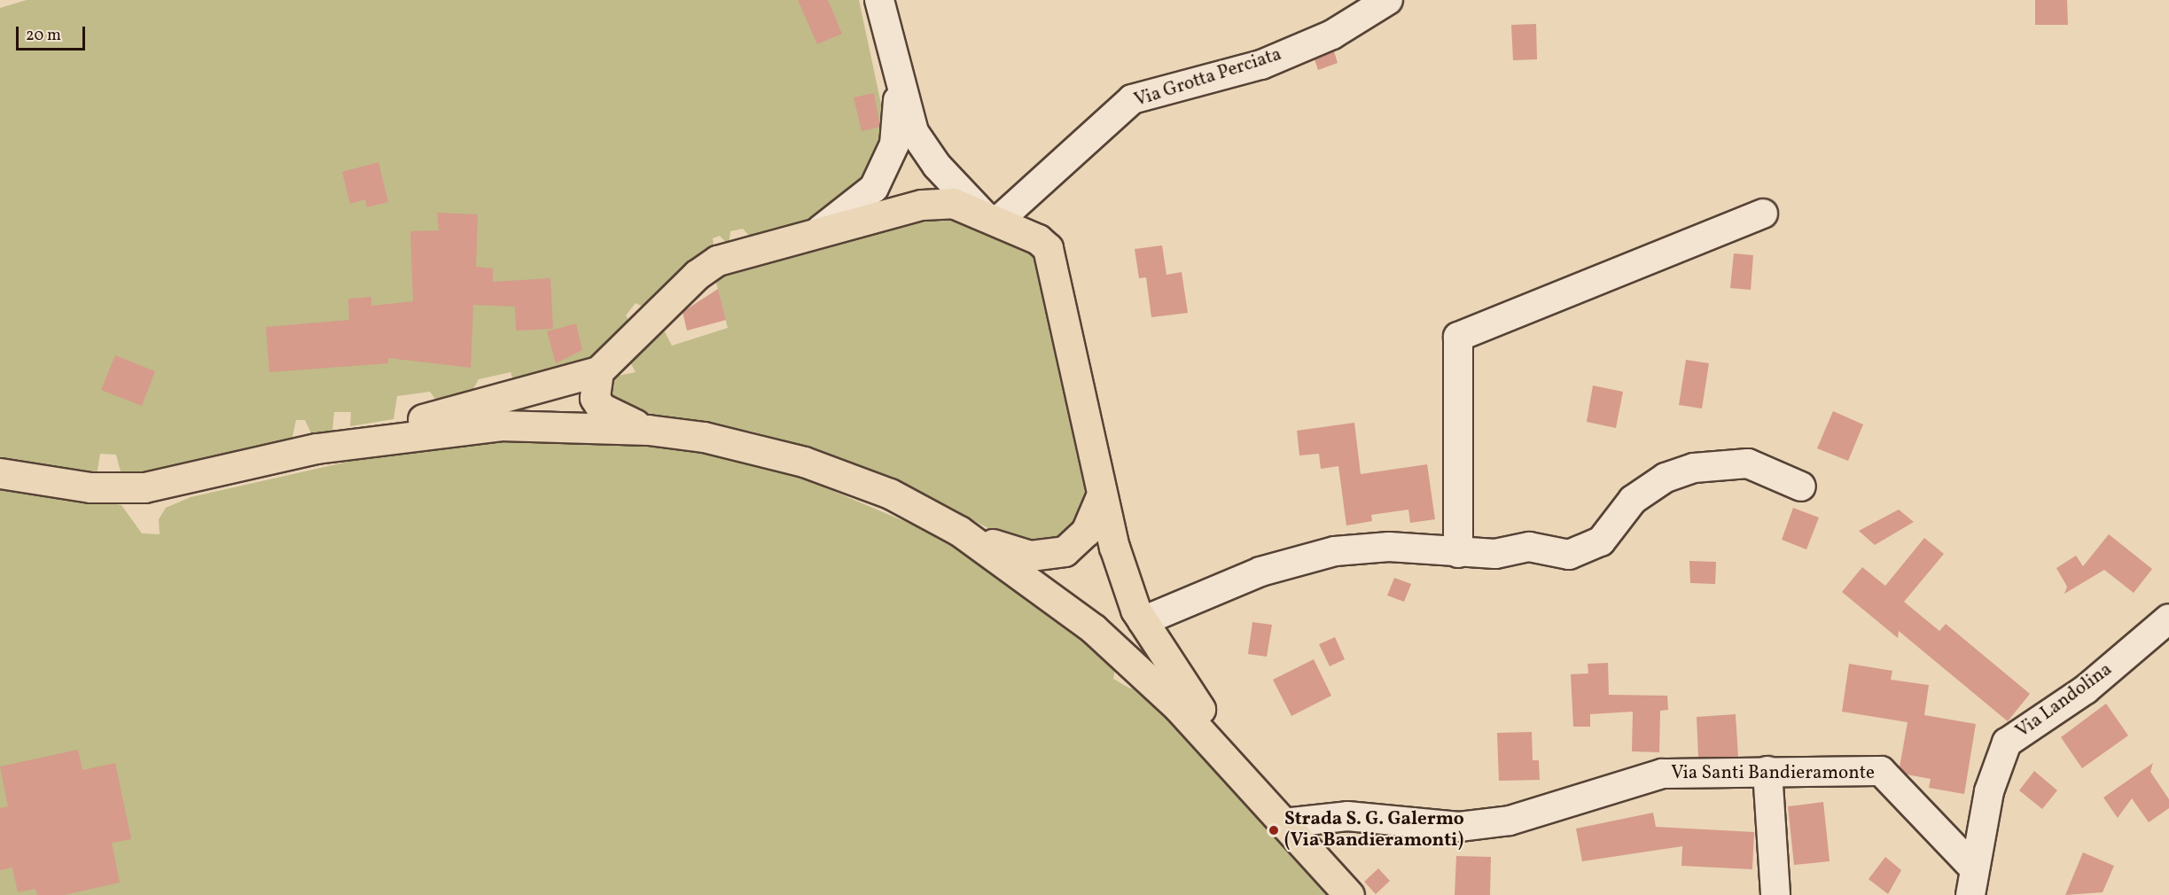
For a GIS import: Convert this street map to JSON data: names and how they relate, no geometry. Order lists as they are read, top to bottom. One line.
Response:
{"streets":{"street":["Via Grotta Perciata","Via Landolina","Via Santi Bandieramonte"]},"crossings":[["Via Landolina","Via Santi Bandieramonte"]],"places":["Strada S. G. Galermo (Via Bandieramonti)"],"scale_bar":"20 m"}
